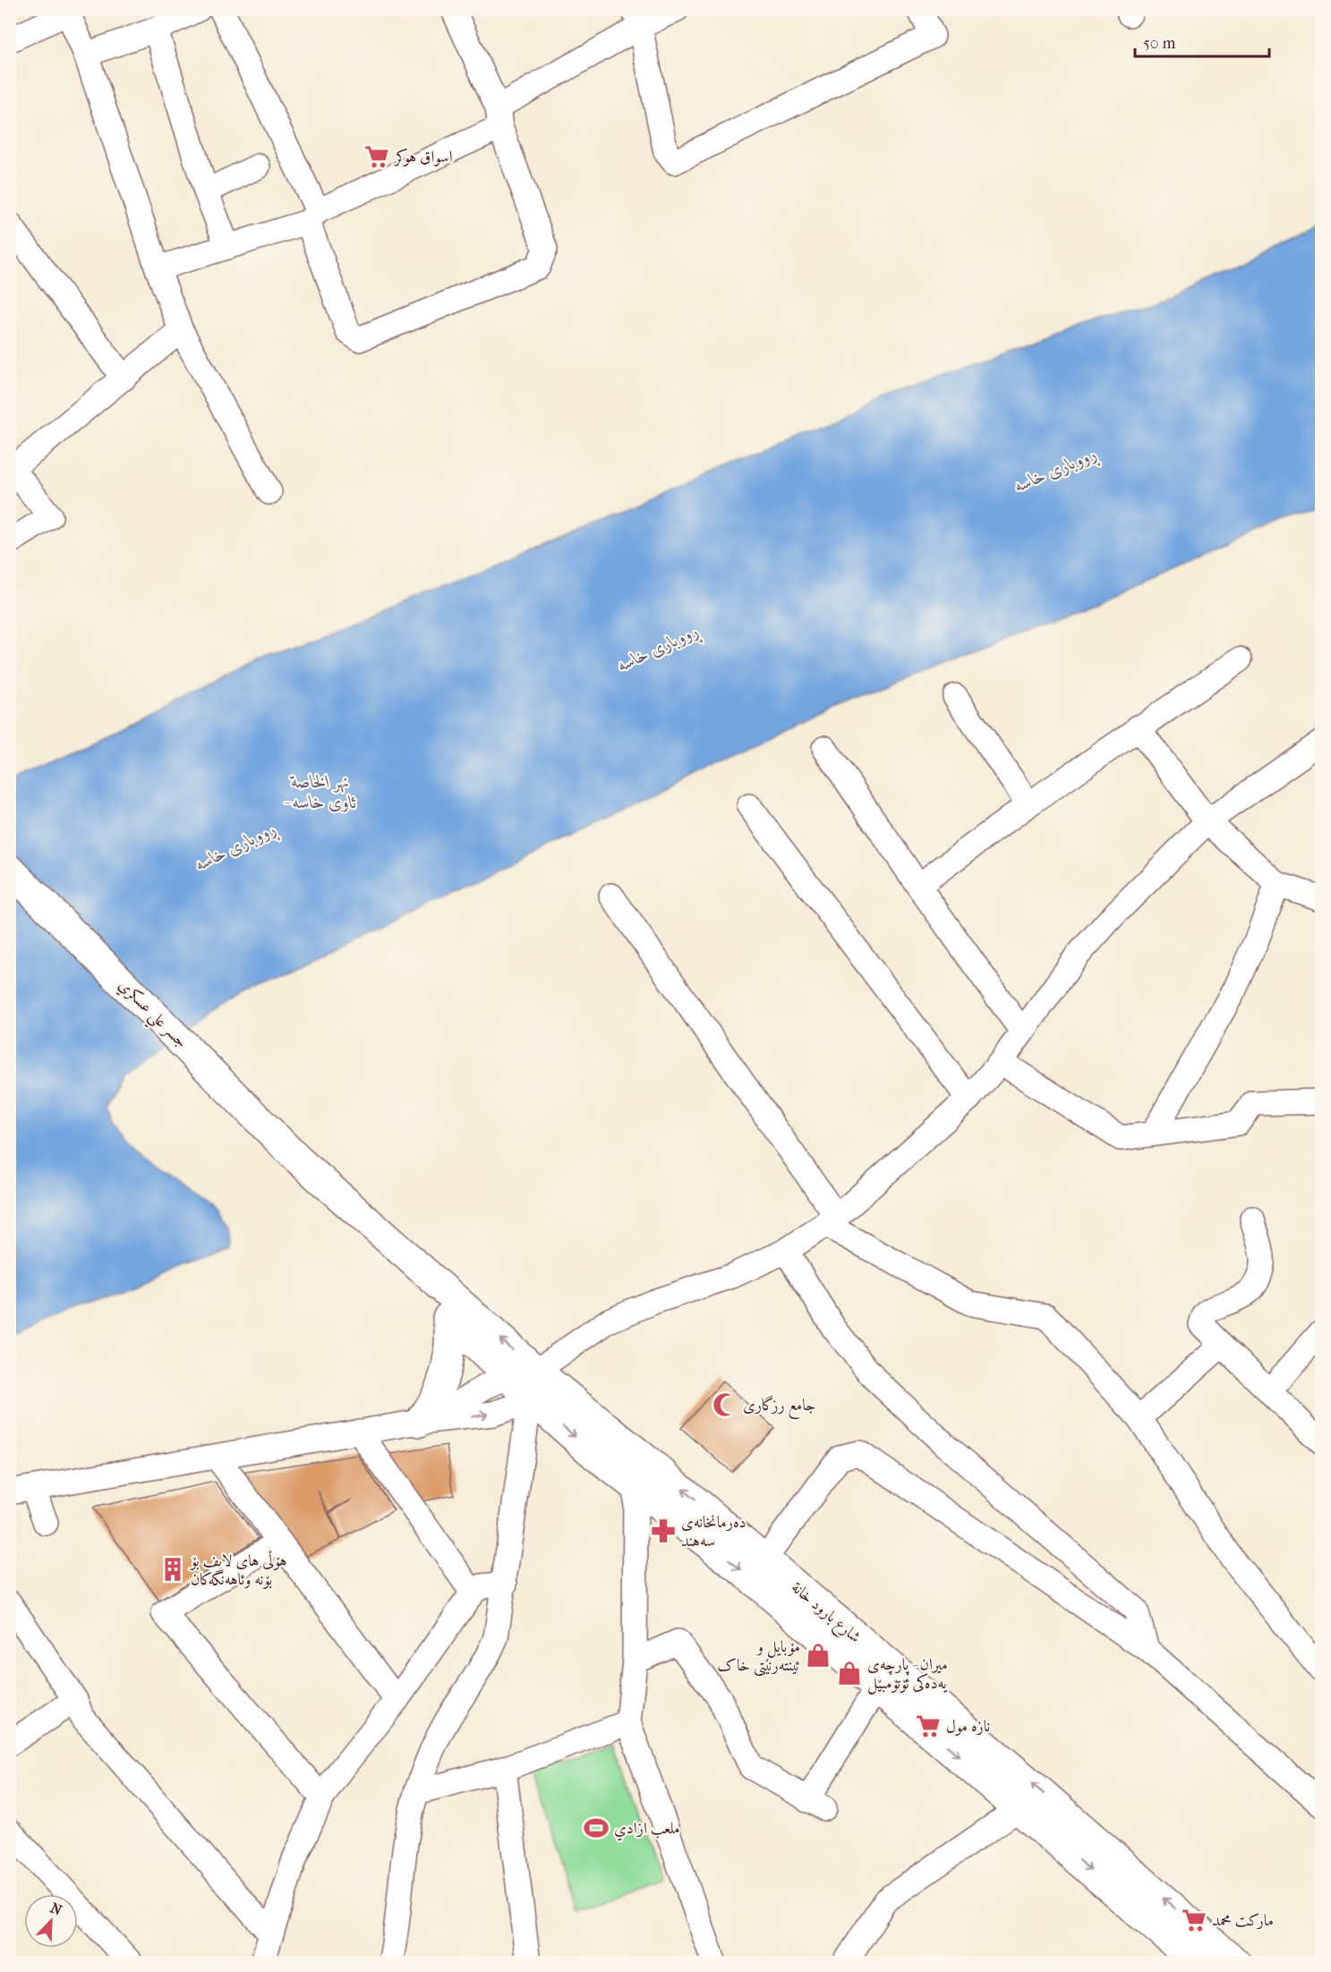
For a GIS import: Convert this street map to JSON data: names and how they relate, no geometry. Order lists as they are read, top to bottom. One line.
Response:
{"streets":{"main road":["جسر علي عسكري","شارع بارود خانة"]},"water":["ڕووباری خاسە","نهر الخاصة - ئاوی خاسە"],"places":{"supermarket":["اسواق هوكر","نازه مول","ماركت محمد"],"mosque":["جامع رزگاری"],"pharmacy":["دەرمانخانەی سەهند"],"building":["هۆڵی های لایف بۆ بۆنە وئاهەنگەکان"],"shop":["مۆبایل و ئینتەرنێتی خاک","میران - پارچەی یەدەکی ئۆتۆمبێل"],"sports":["ملعب ازادي"]},"scale_bar":"50 m","north":"top right"}
